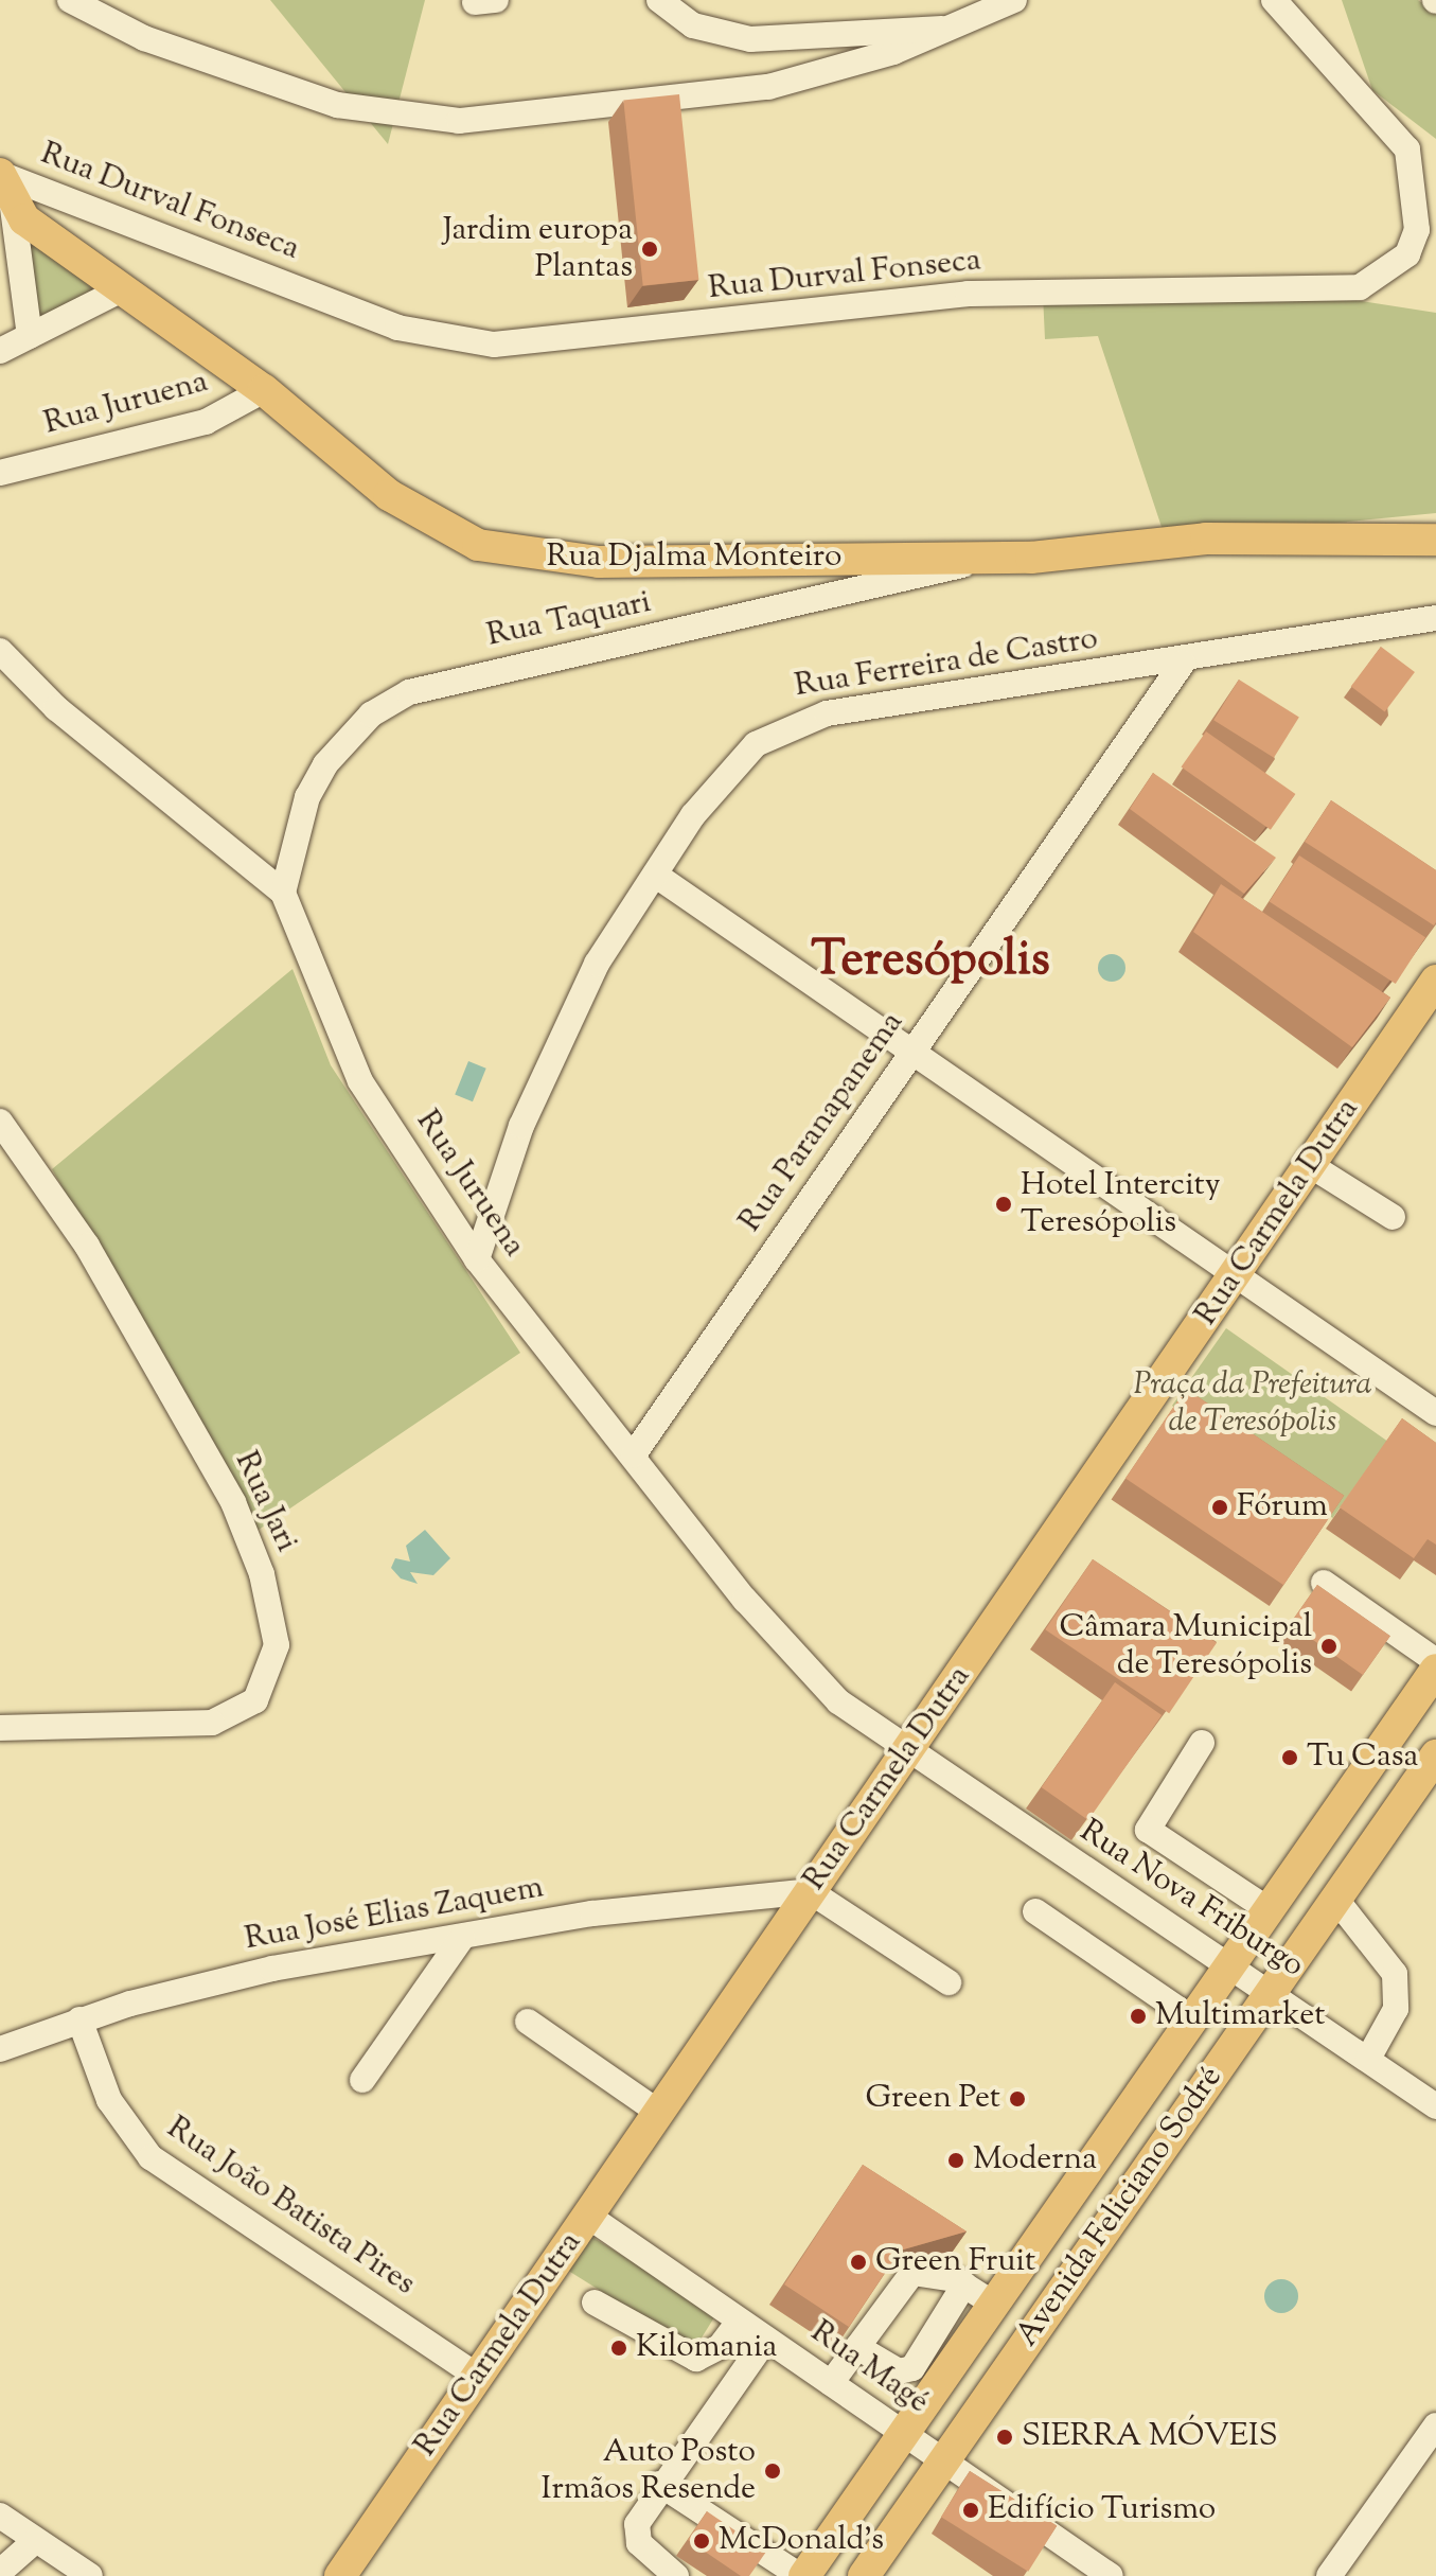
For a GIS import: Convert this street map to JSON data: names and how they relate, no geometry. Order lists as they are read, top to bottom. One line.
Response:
{"streets":{"main road":["Rua Djalma Monteiro","Rua Carmela Dutra","Avenida Feliciano Sodré"],"street":["Rua Durval Fonseca","Rua Juruena","Rua Taquari","Rua Ferreira de Castro","Rua Paranapanema","Rua Jari","Rua Nova Friburgo","Rua José Elias Zaquem","Rua João Batista Pires","Rua Magé"]},"crossings":[["Rua Juruena","Rua Djalma Monteiro"],["Rua Juruena","Rua Taquari"],["Rua Juruena","Rua Ferreira de Castro"],["Rua Juruena","Rua Paranapanema"],["Rua Juruena","Rua Carmela Dutra"],["Rua Juruena","Rua Nova Friburgo"],["Rua Djalma Monteiro","Rua Taquari"],["Rua Ferreira de Castro","Rua Paranapanema"],["Rua Carmela Dutra","Rua Nova Friburgo"],["Rua Carmela Dutra","Rua José Elias Zaquem"],["Rua Carmela Dutra","Rua João Batista Pires"],["Rua Carmela Dutra","Rua Magé"],["Rua Nova Friburgo","Avenida Feliciano Sodré"],["Rua José Elias Zaquem","Rua João Batista Pires"],["Avenida Feliciano Sodré","Rua Magé"]],"districts":["Teresópolis"],"parks":["Praça da Prefeitura de Teresópolis"],"places":["Jardim europa Plantas","Hotel Intercity Teresópolis","Fórum","Câmara Municipal de Teresópolis","Tu Casa","Multimarket","Green Pet","Moderna","Green Fruit","Kilomania","SIERRA MÓVEIS","Auto Posto Irmãos Resende","Edifício Turismo","McDonald's"]}
